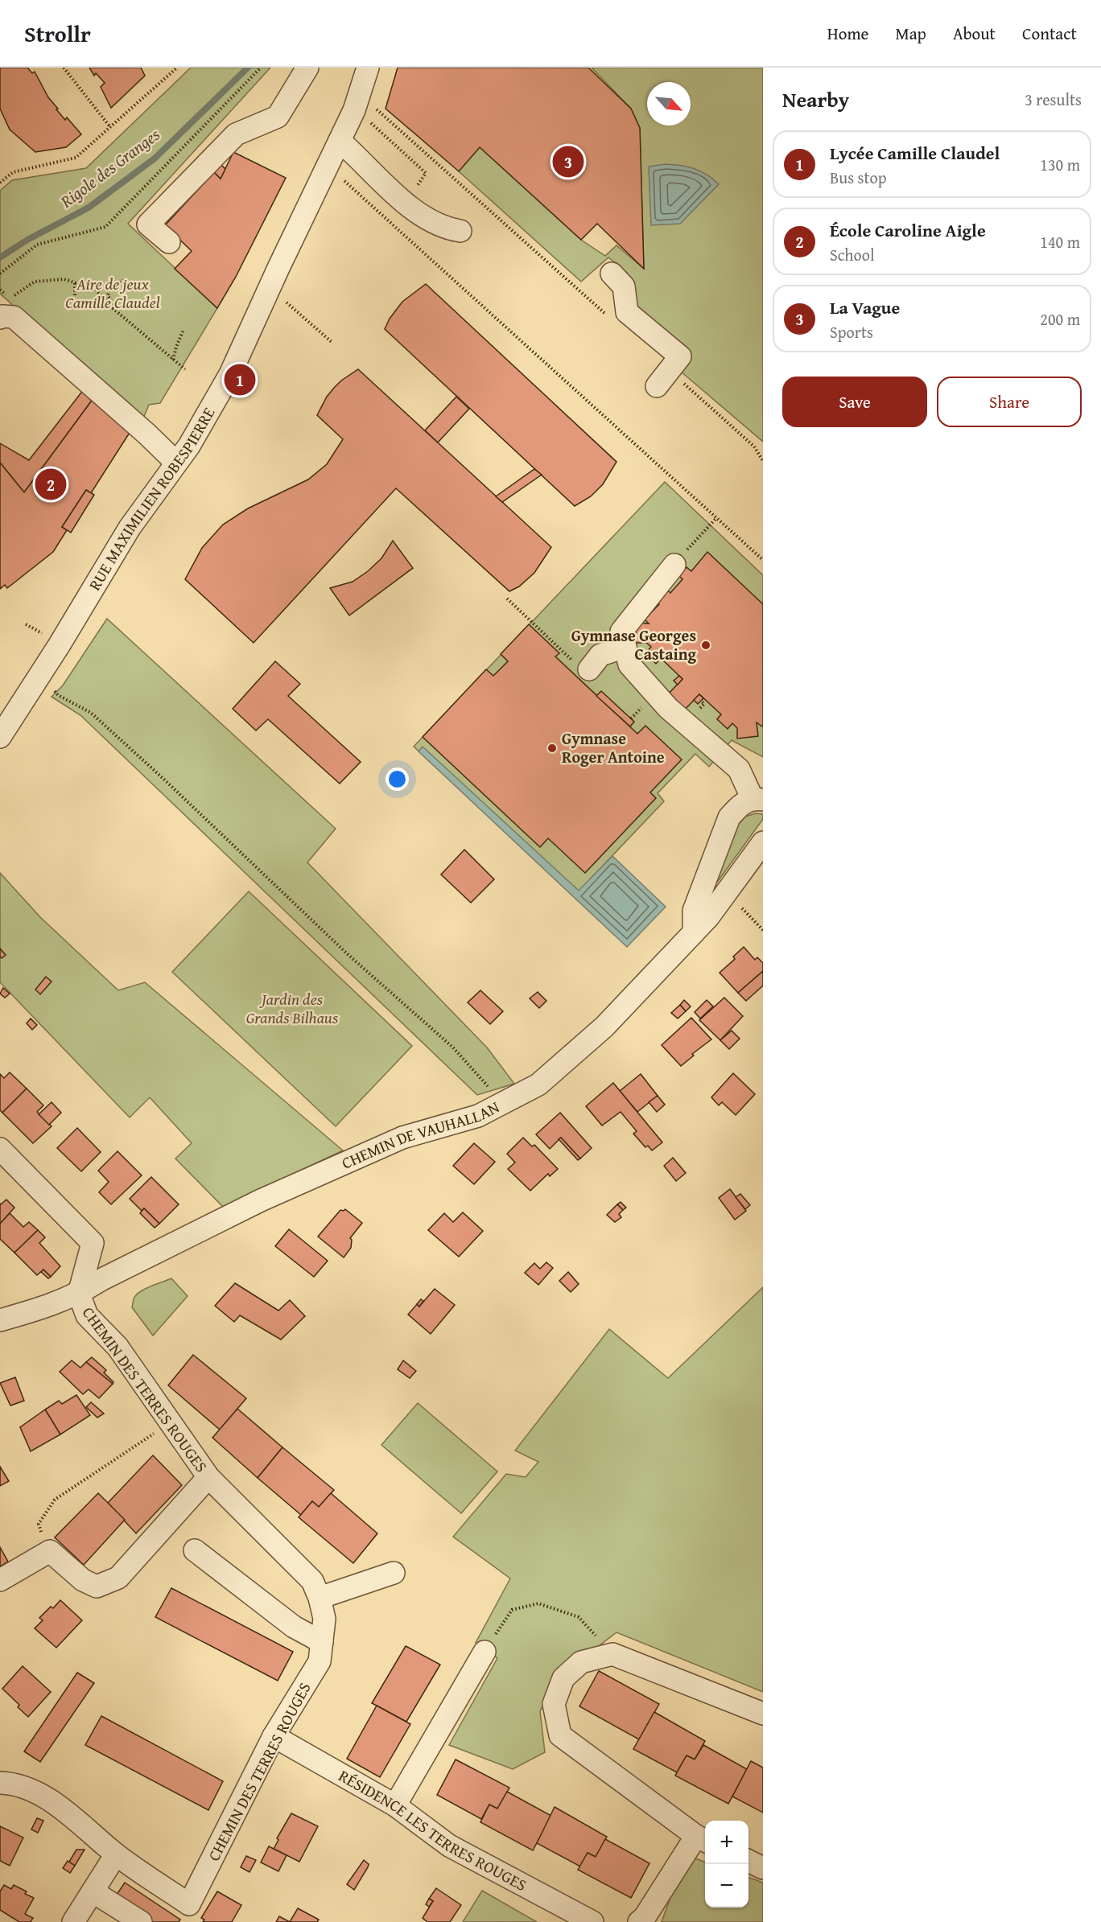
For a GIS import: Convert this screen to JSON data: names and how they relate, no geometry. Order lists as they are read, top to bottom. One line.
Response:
{"streets":{"street":["RUE MAXIMILIEN ROBESPIERRE","CHEMIN DE VAUHALLAN","CHEMIN DES TERRES ROUGES","RÉSIDENCE LES TERRES ROUGES"]},"crossings":[["CHEMIN DE VAUHALLAN","CHEMIN DES TERRES ROUGES"],["CHEMIN DES TERRES ROUGES","RÉSIDENCE LES TERRES ROUGES"]],"water":["Rigole des Granges"],"parks":["Aire de jeux Camille Claudel","Jardin des Grands Bilhaus"],"places":["Gymnase Georges Castaing","Gymnase Roger Antoine"],"north":"bottom right","page":{"header":"Strollr","nav":["Home","Map","About","Contact"],"heading":["Nearby","3 results"],"list":[{"mark":"1","name":"Lycée Camille Claudel","note":"Bus stop","value":"130 m"},{"mark":"2","name":"École Caroline Aigle","note":"School","value":"140 m"},{"mark":"3","name":"La Vague","note":"Sports","value":"200 m"}],"pins":["3","1","2"],"buttons":["Save","Share"],"map_buttons":["+","−"]}}
